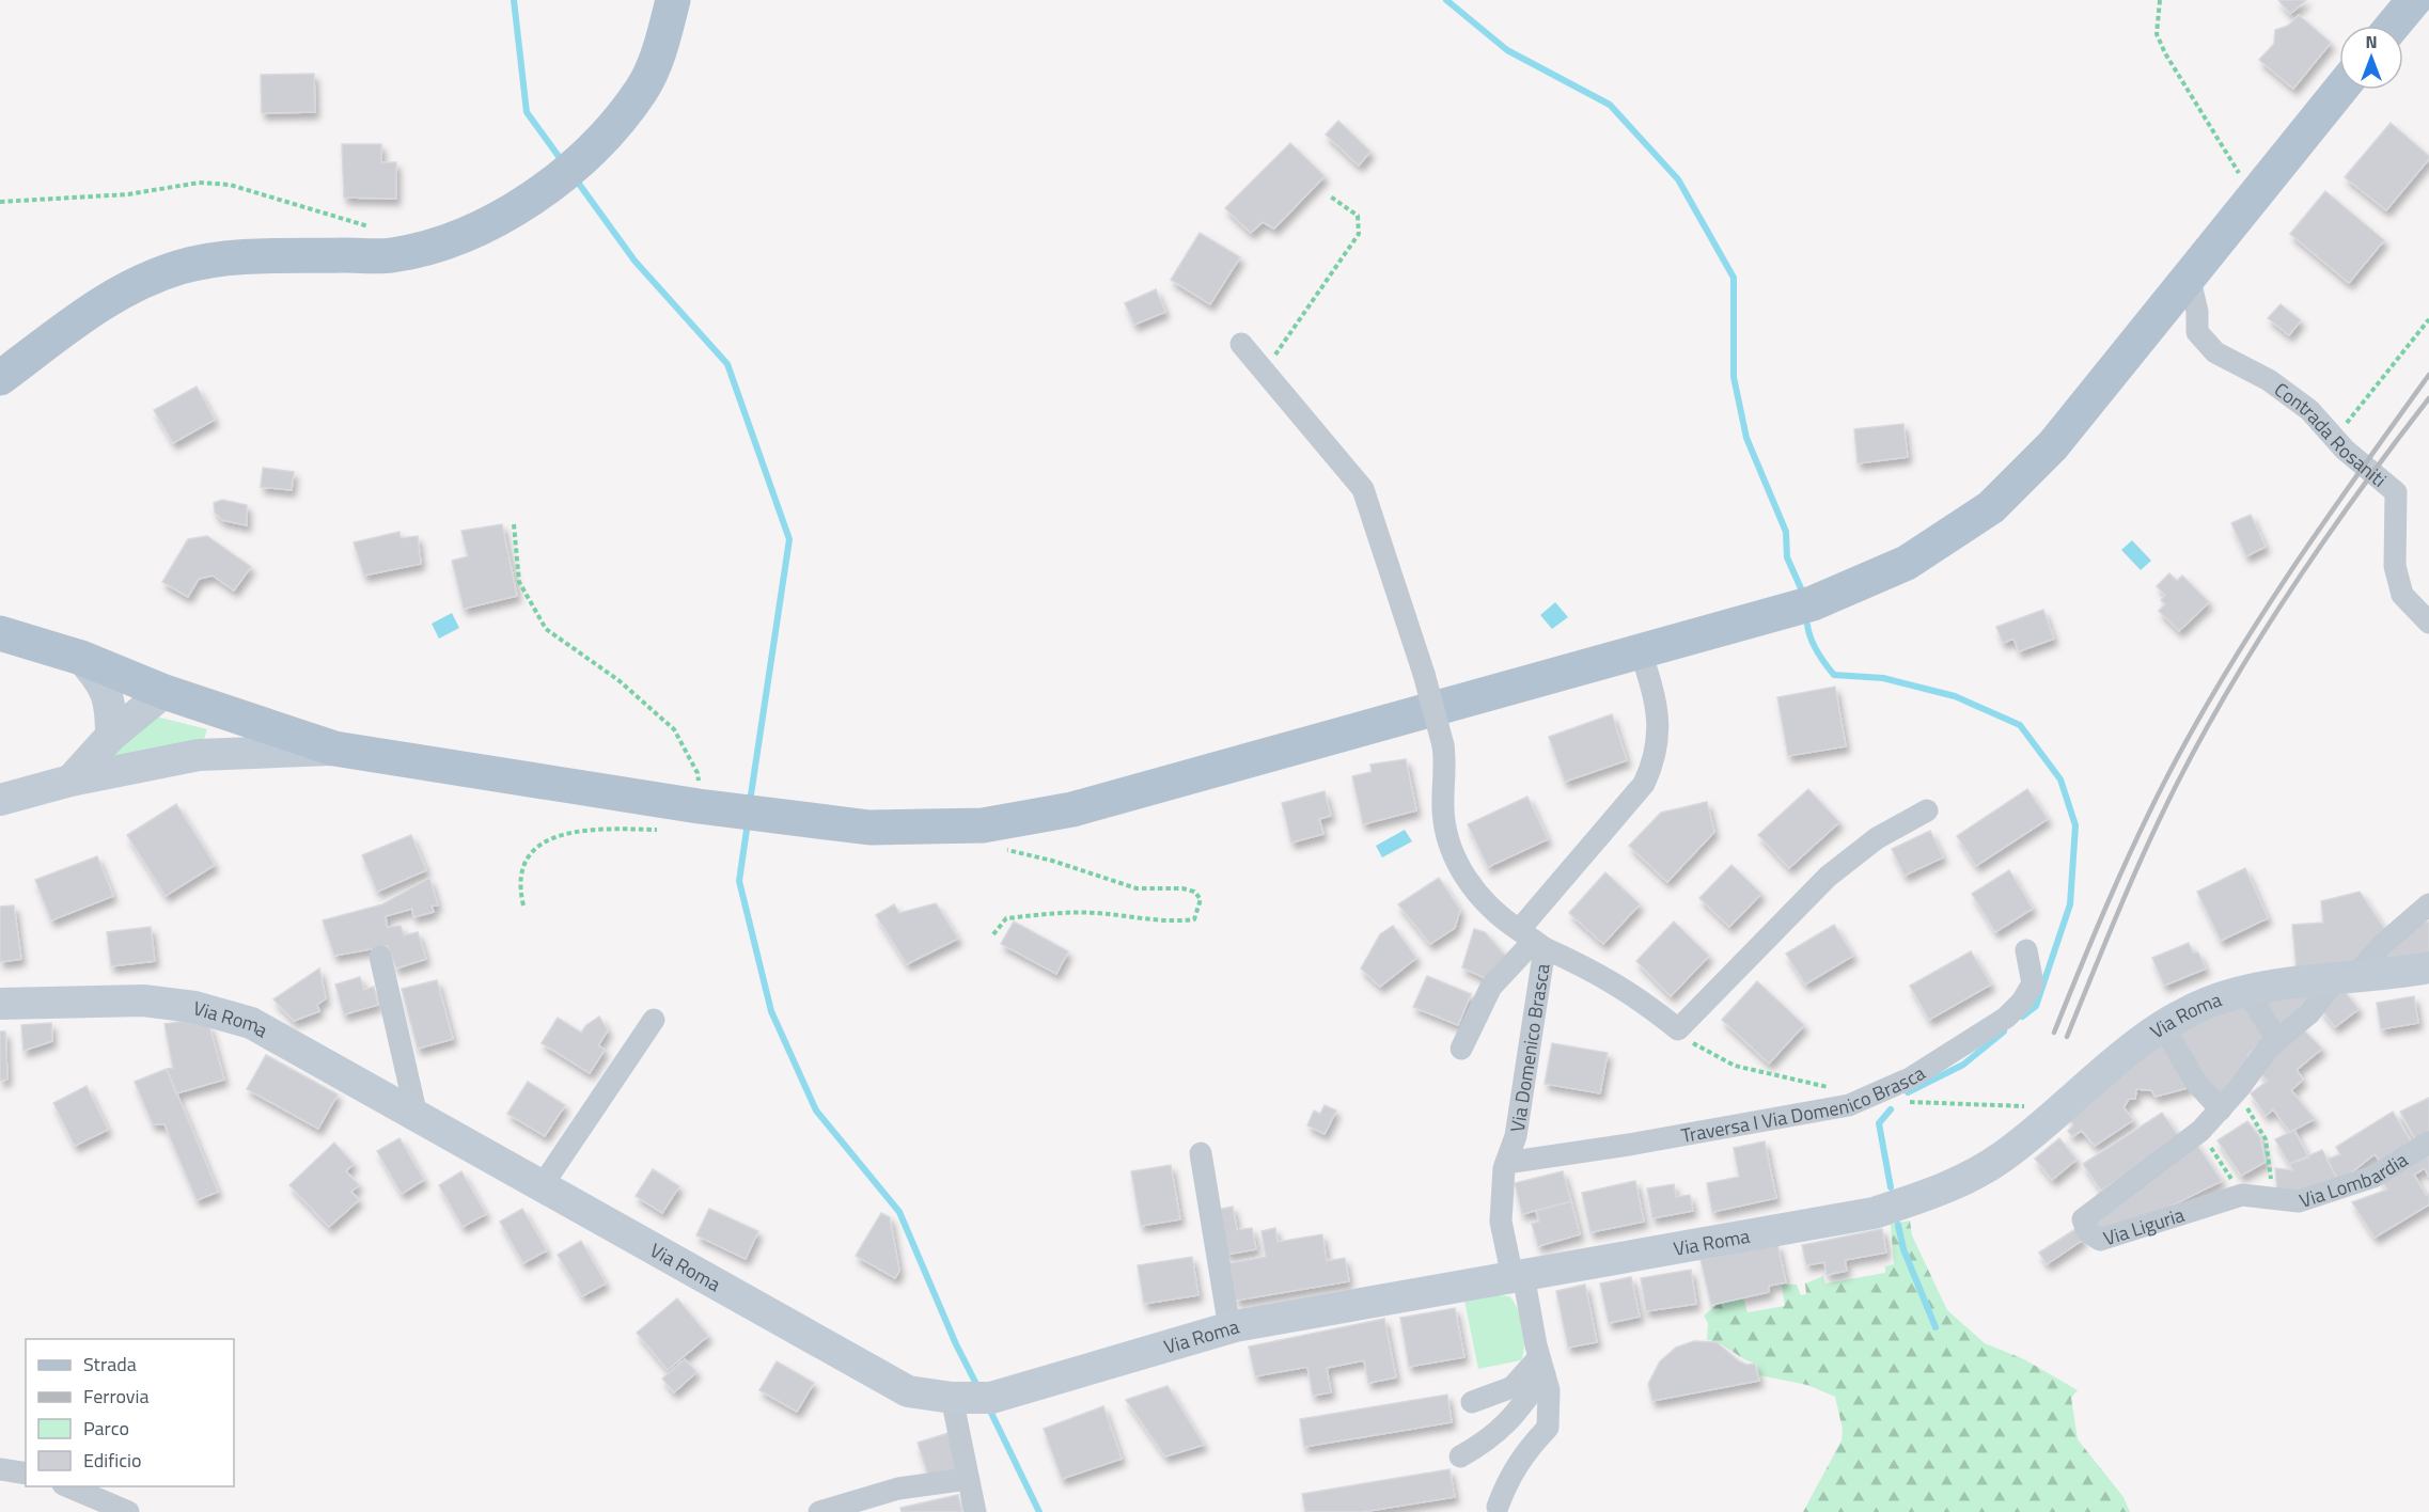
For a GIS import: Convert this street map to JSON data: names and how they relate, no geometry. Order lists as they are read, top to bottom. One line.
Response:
{"streets":{"street":["Contrada Rosaniti","Via Roma","Via Domenico Brasca","Traversa I Via Domenico Brasca","Via Lombardia","Via Liguria"]},"crossings":[["Via Roma","Via Domenico Brasca"],["Via Roma","Via Liguria"],["Via Domenico Brasca","Traversa I Via Domenico Brasca"],["Via Lombardia","Via Liguria"]],"legend":["Strada","Ferrovia","Parco","Edificio"],"north":"top"}
